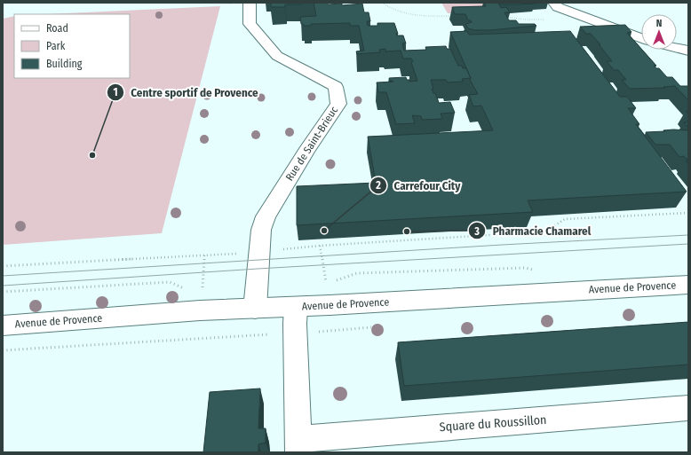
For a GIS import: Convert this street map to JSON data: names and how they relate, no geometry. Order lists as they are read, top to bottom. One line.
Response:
{"streets":{"street":["Rue de Saint-Brieuc","Avenue de Provence","Square du Roussillon"]},"crossings":[["Rue de Saint-Brieuc","Avenue de Provence"],["Avenue de Provence","Square du Roussillon"]],"places":["Centre sportif de Provence","Carrefour City","Pharmacie Chamarel"],"legend":["Road","Park","Building"],"north":"top"}
